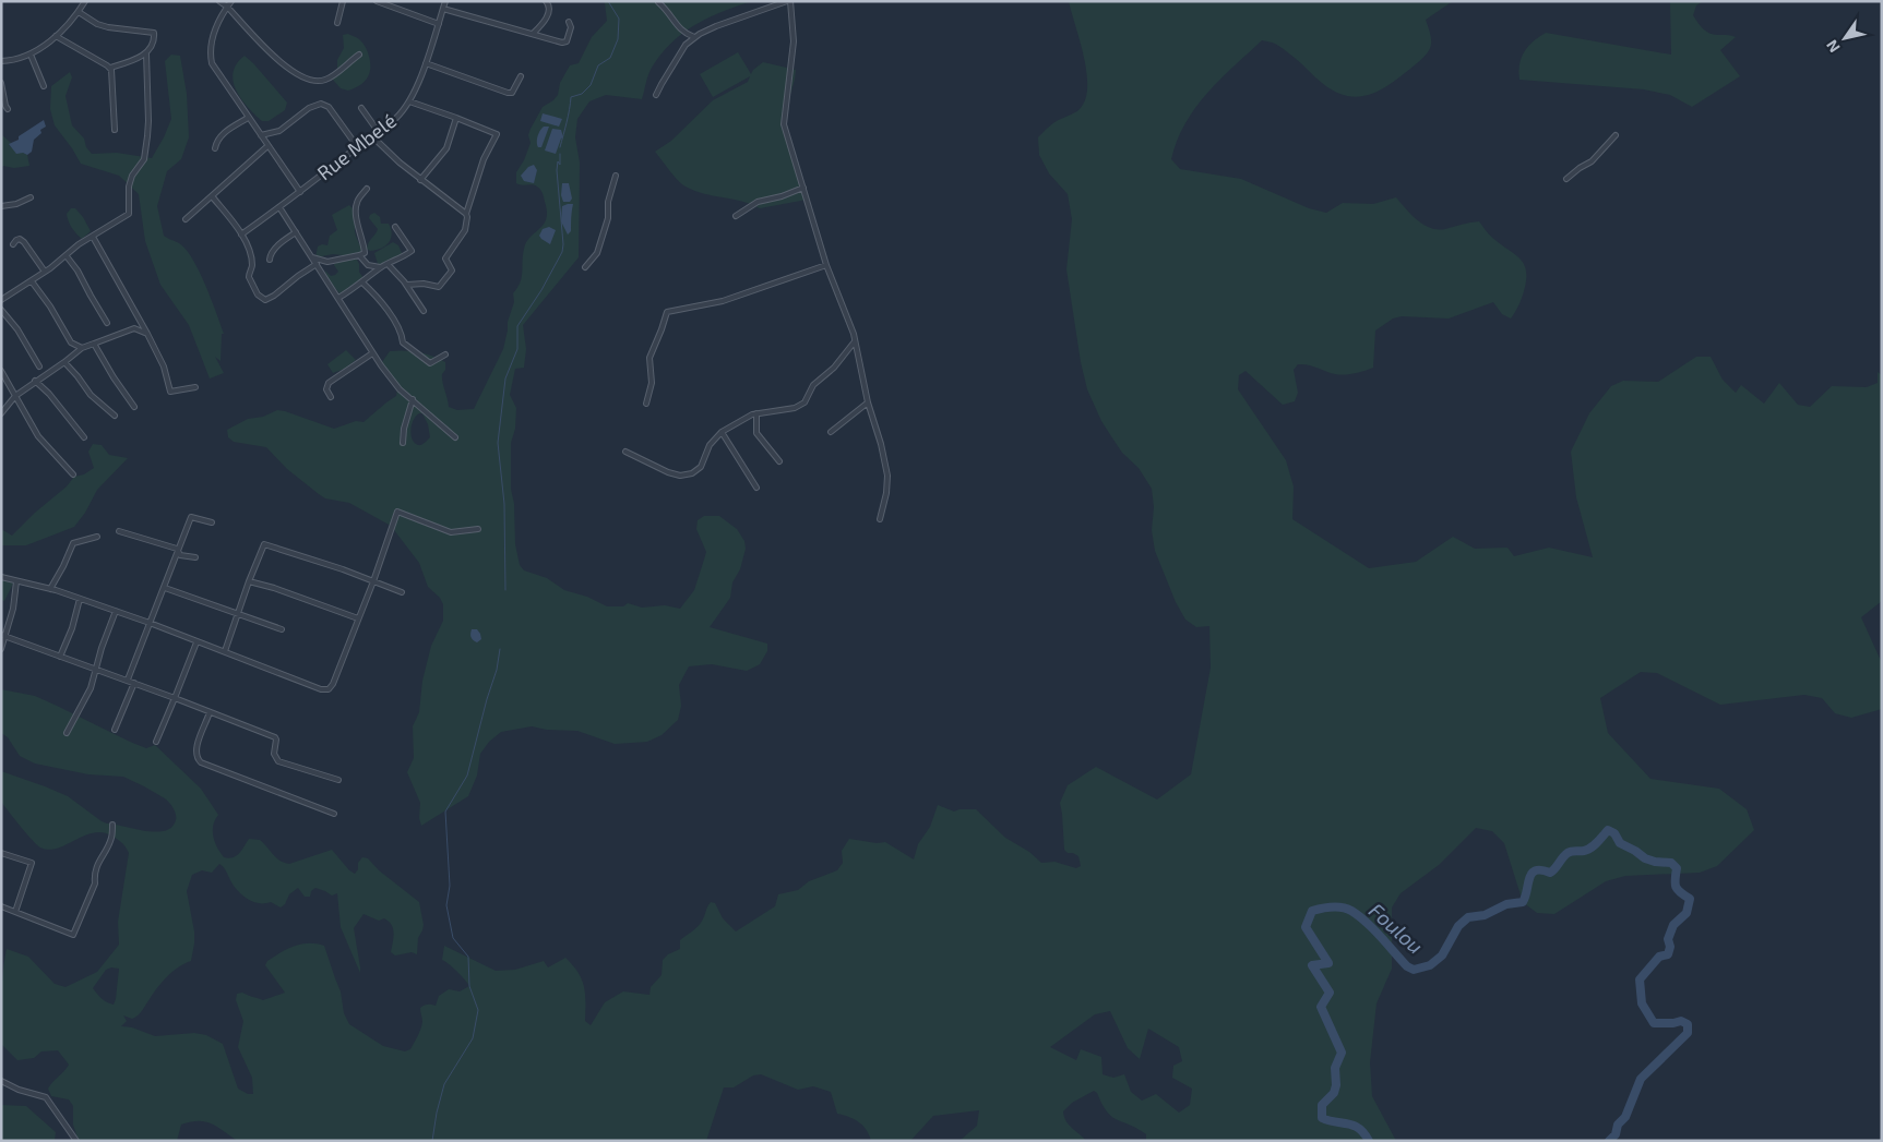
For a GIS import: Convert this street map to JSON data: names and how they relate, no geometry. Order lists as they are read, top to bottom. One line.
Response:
{"streets":{"street":["Rue Mbelé"]},"water":["Foulou"],"north":"bottom left"}
